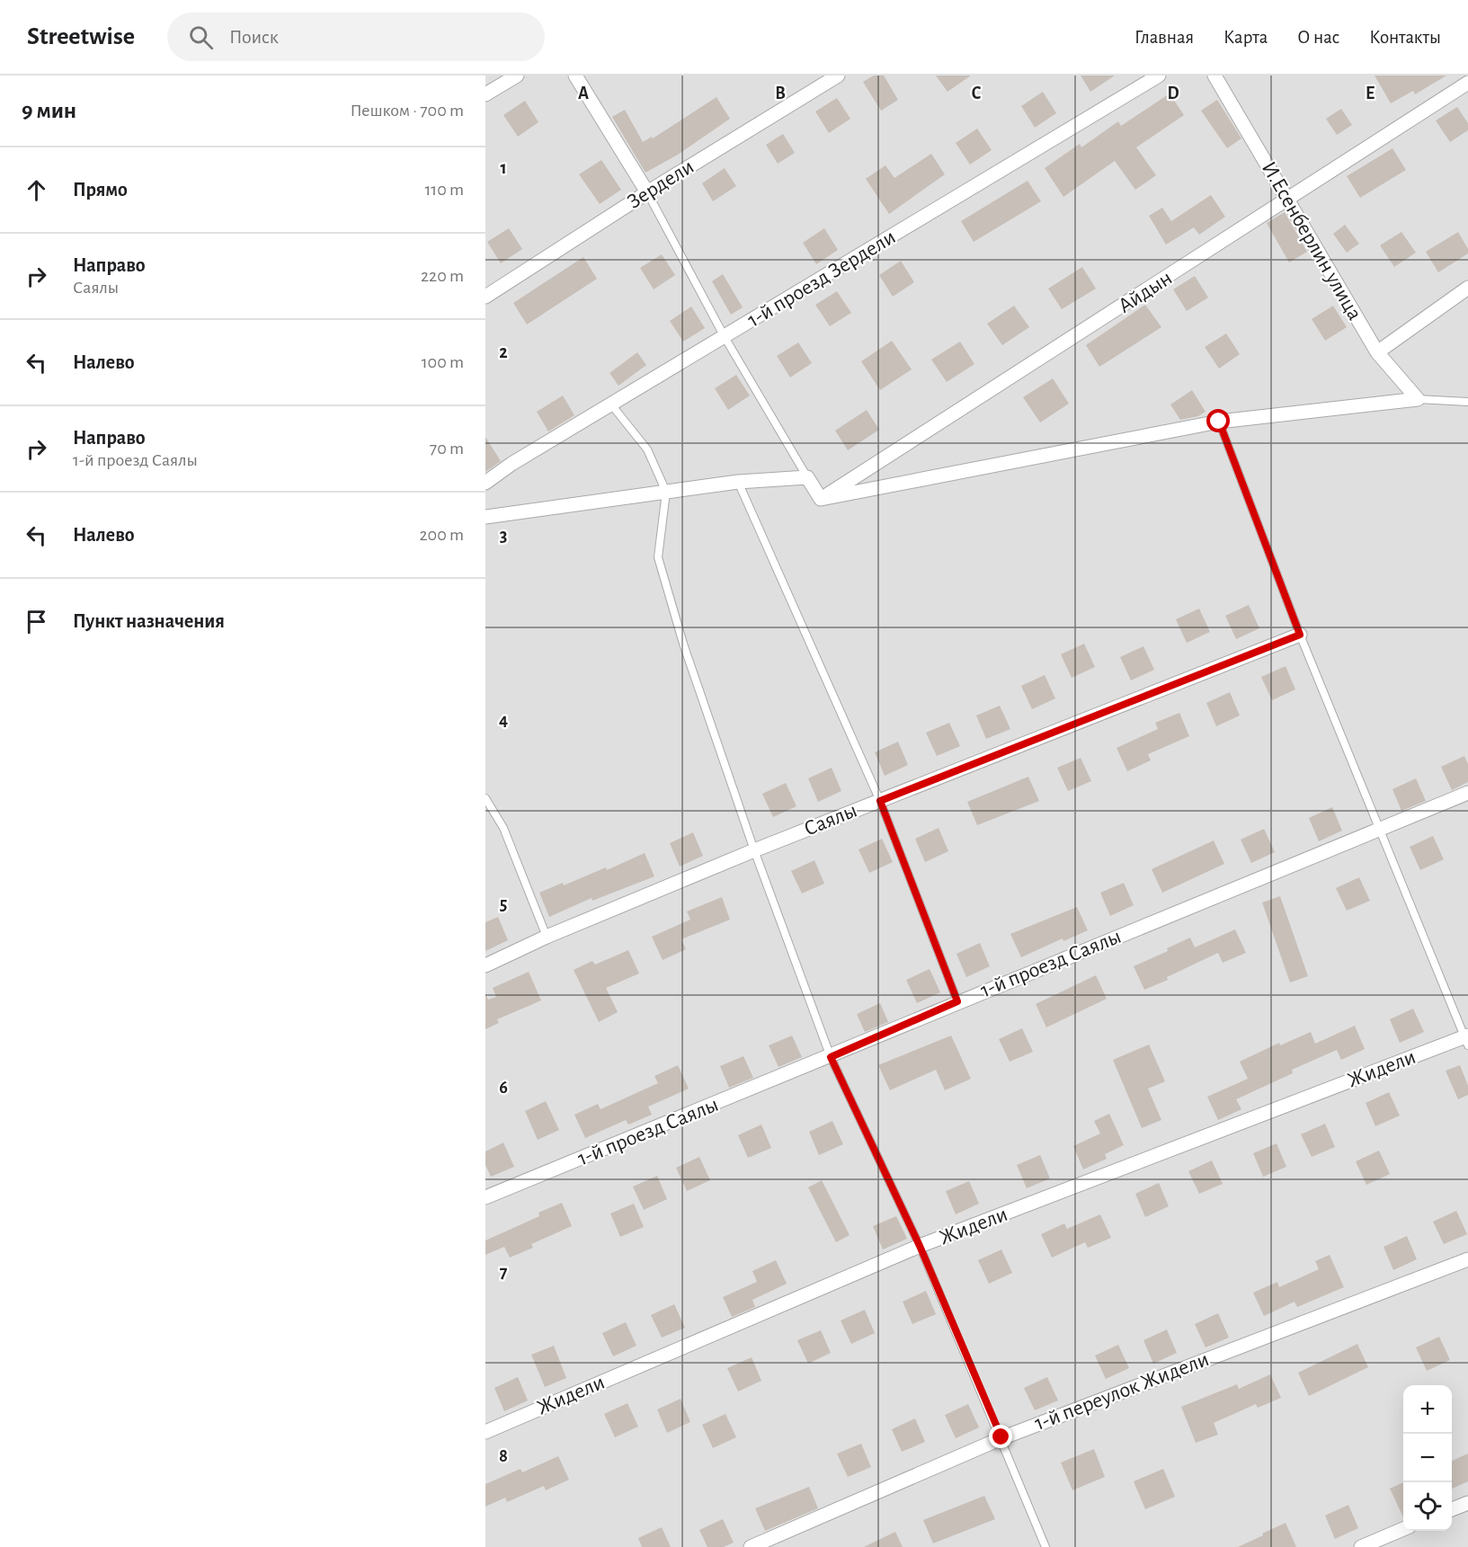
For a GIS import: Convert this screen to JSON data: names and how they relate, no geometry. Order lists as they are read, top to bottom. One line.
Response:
{"streets":{"street":["Зердели","И.Есенберлин улица","1-й проезд Зердели","Айдын","Саялы","1-й проезд Саялы","Жидели","1-й переулок Жидели"]},"crossings":[["И.Есенберлин улица","Айдын"]],"page":{"header":"Streetwise","search":"Поиск","nav":["Главная","Карта","О нас","Контакты"],"heading":["9 мин","Пешком · 700 m"],"list":[["Прямо","110 m"],["Направо","Саялы","220 m"],["Налево","100 m"],["Направо","1-й проезд Саялы","70 m"],["Налево","200 m"],"Пункт назначения"],"map_buttons":["+","−"]},"grid":{"columns":["A","B","C","D","E"],"rows":["1","2","3","4","5","6","7","8"]}}
